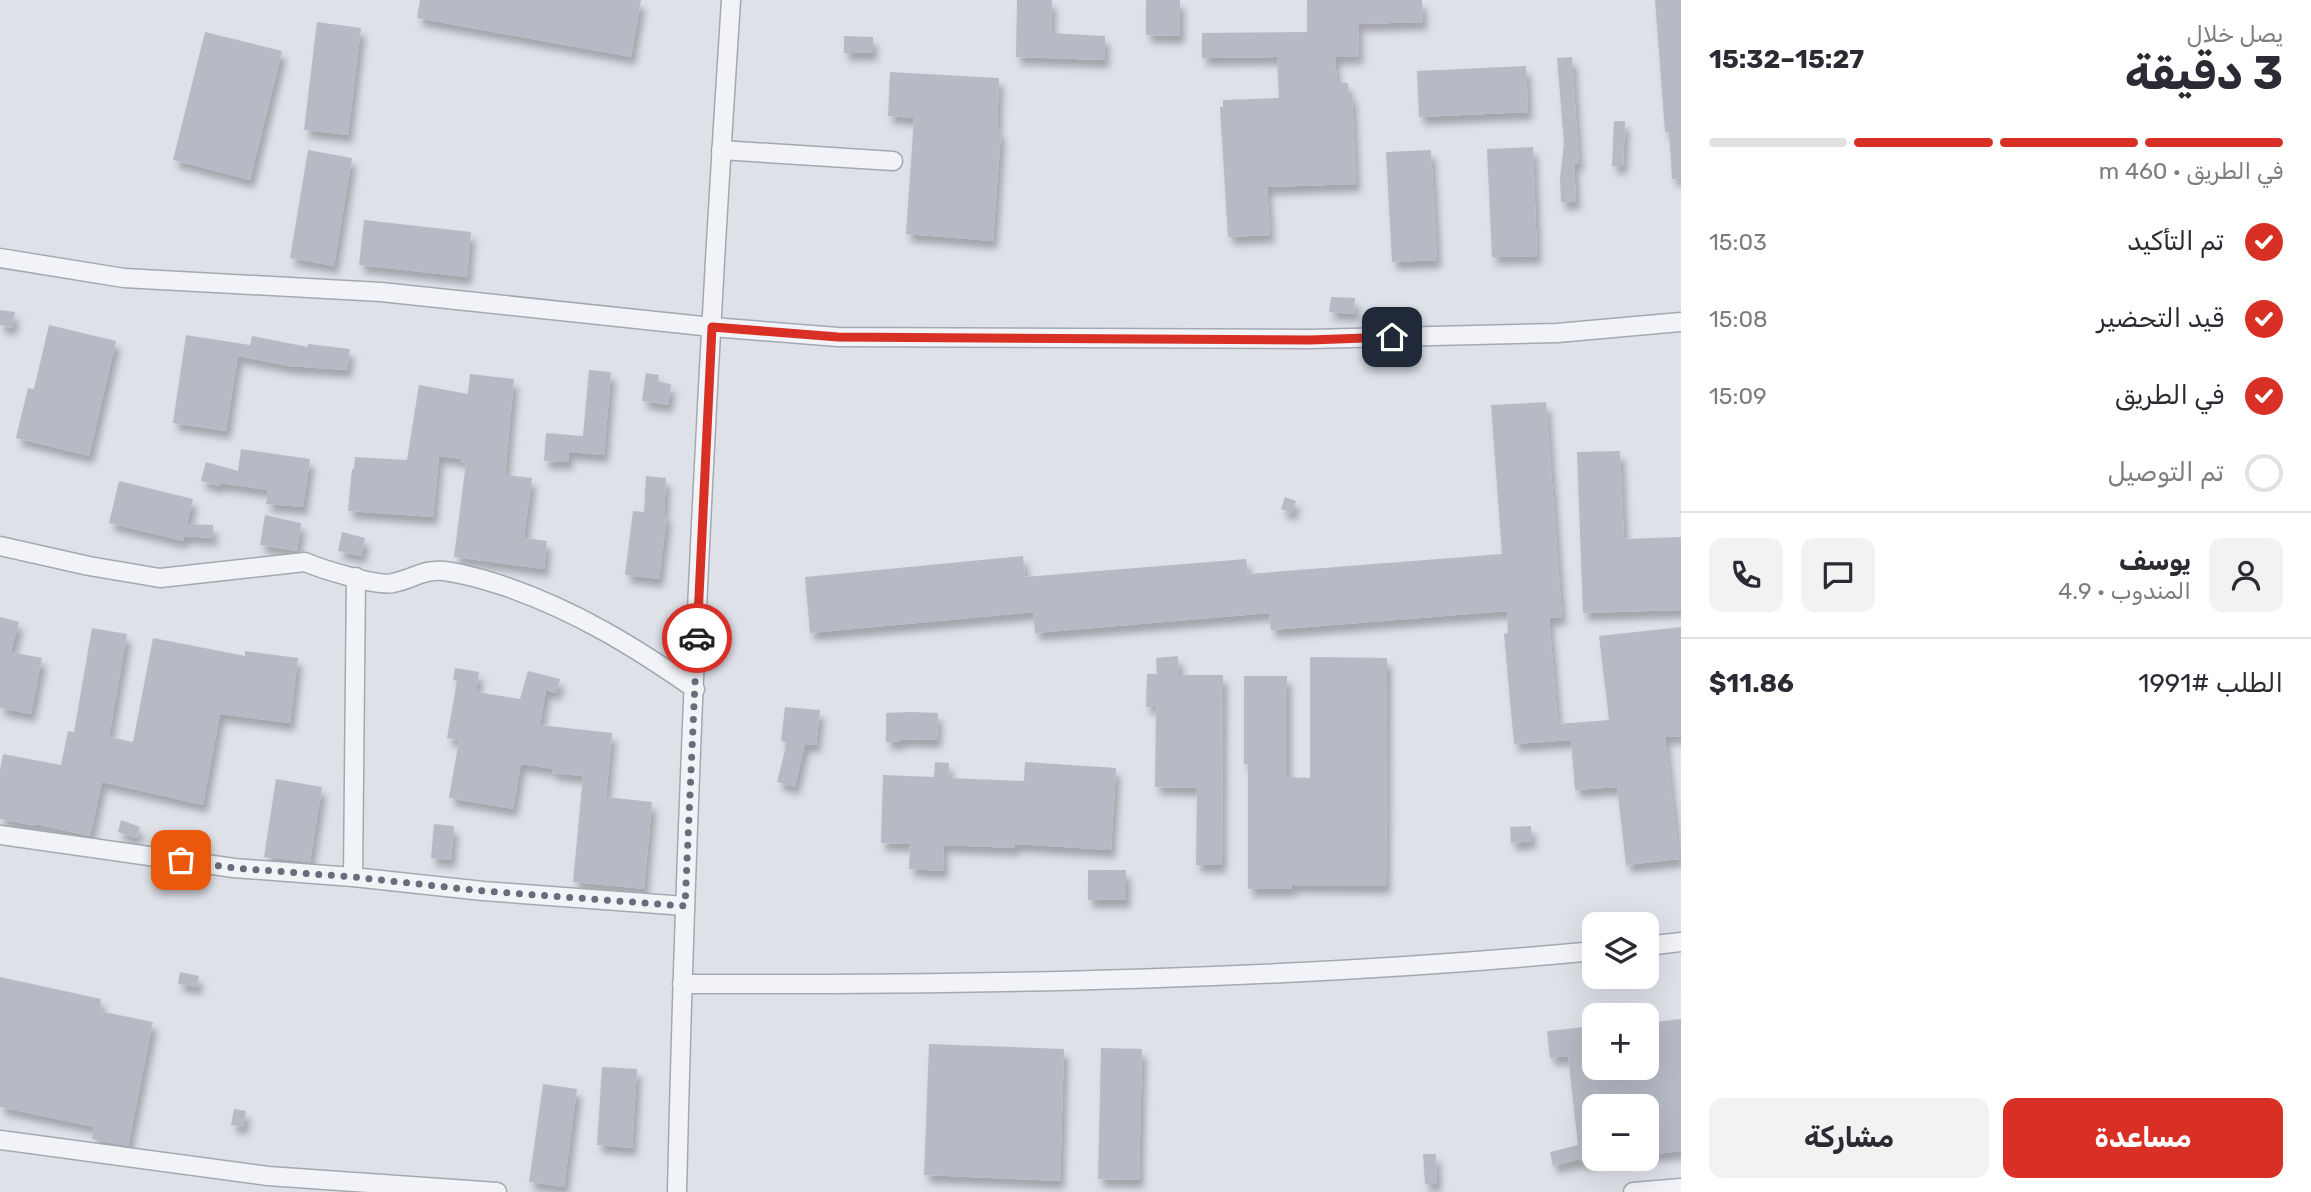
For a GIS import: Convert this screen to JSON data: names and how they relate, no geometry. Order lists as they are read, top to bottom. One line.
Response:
{"page":{"heading":["3 دقيقة","يصل خلال","15:27–15:32"],"panel":["يوسف","المندوب · 4.9","الطلب #1991","$11.86"],"bar":"في الطريق · 460 m","list":[["تم التأكيد","15:03"],["قيد التحضير","15:08"],["في الطريق","15:09"],"تم التوصيل"],"map_buttons":["+","−"],"buttons":["مساعدة","مشاركة"]}}
